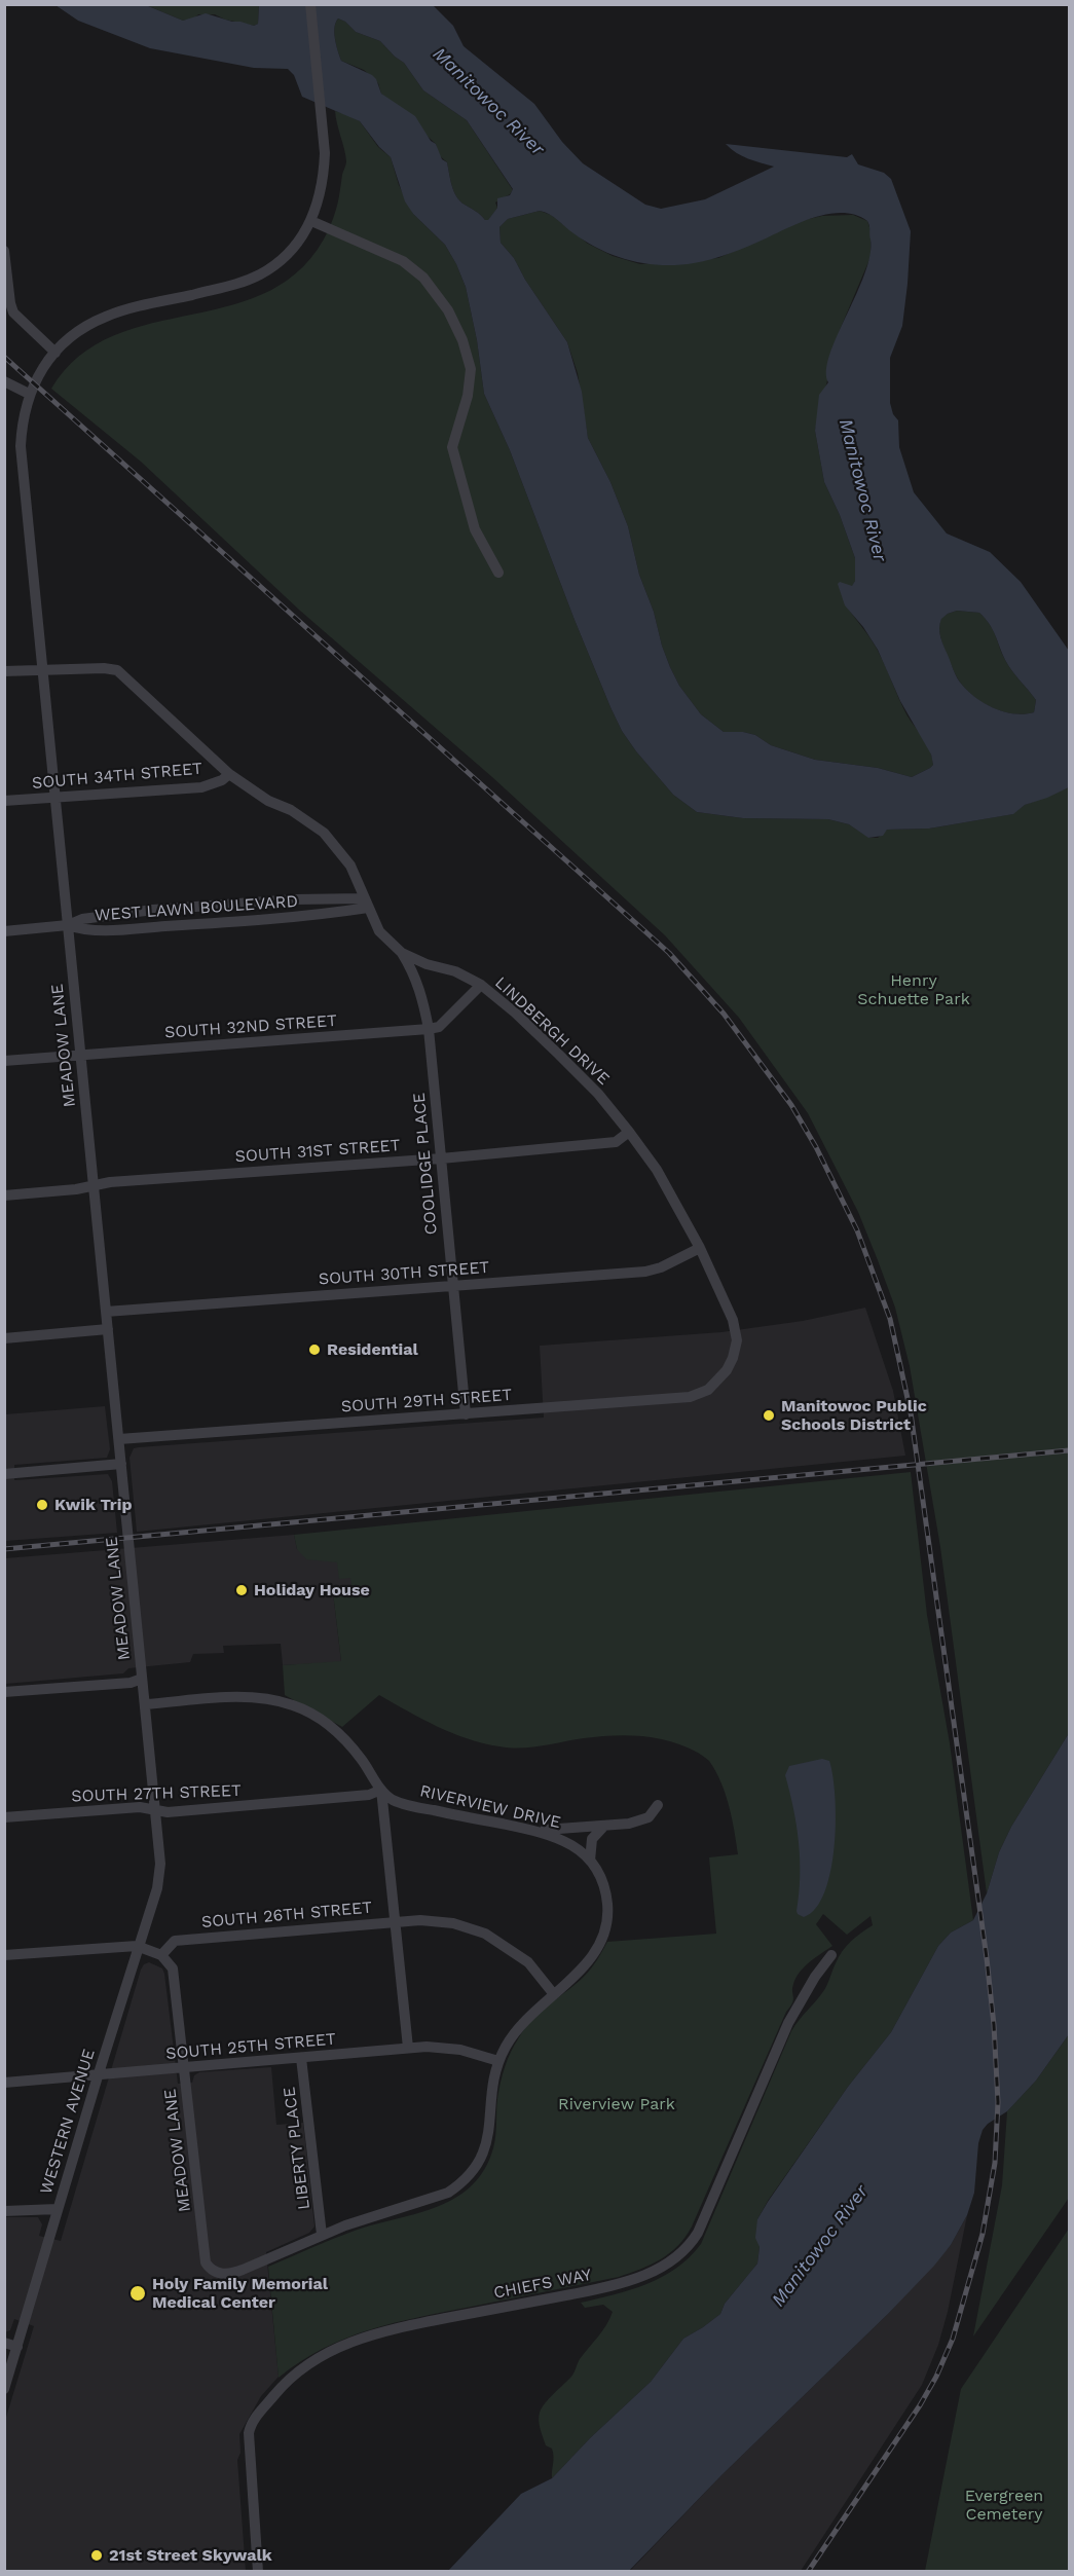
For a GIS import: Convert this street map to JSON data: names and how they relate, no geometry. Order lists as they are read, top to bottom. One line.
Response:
{"streets":{"street":["SOUTH 34TH STREET","WEST LAWN BOULEVARD","SOUTH 32ND STREET","LINDBERGH DRIVE","MEADOW LANE","SOUTH 31ST STREET","COOLIDGE PLACE","SOUTH 30TH STREET","SOUTH 29TH STREET","SOUTH 27TH STREET","RIVERVIEW DRIVE","SOUTH 26TH STREET","SOUTH 25TH STREET","WESTERN AVENUE","LIBERTY PLACE","CHIEFS WAY"]},"crossings":[["SOUTH 34TH STREET","LINDBERGH DRIVE"],["SOUTH 34TH STREET","MEADOW LANE"],["WEST LAWN BOULEVARD","LINDBERGH DRIVE"],["WEST LAWN BOULEVARD","MEADOW LANE"],["SOUTH 32ND STREET","LINDBERGH DRIVE"],["SOUTH 32ND STREET","MEADOW LANE"],["SOUTH 32ND STREET","COOLIDGE PLACE"],["LINDBERGH DRIVE","MEADOW LANE"],["LINDBERGH DRIVE","SOUTH 31ST STREET"],["LINDBERGH DRIVE","COOLIDGE PLACE"],["LINDBERGH DRIVE","SOUTH 30TH STREET"],["LINDBERGH DRIVE","SOUTH 29TH STREET"],["MEADOW LANE","SOUTH 31ST STREET"],["MEADOW LANE","SOUTH 30TH STREET"],["MEADOW LANE","SOUTH 29TH STREET"],["MEADOW LANE","SOUTH 27TH STREET"],["MEADOW LANE","RIVERVIEW DRIVE"],["MEADOW LANE","SOUTH 26TH STREET"],["MEADOW LANE","SOUTH 25TH STREET"],["MEADOW LANE","WESTERN AVENUE"],["SOUTH 31ST STREET","COOLIDGE PLACE"],["COOLIDGE PLACE","SOUTH 30TH STREET"],["COOLIDGE PLACE","SOUTH 29TH STREET"],["SOUTH 27TH STREET","RIVERVIEW DRIVE"],["RIVERVIEW DRIVE","SOUTH 26TH STREET"],["RIVERVIEW DRIVE","SOUTH 25TH STREET"],["RIVERVIEW DRIVE","LIBERTY PLACE"],["SOUTH 25TH STREET","WESTERN AVENUE"],["SOUTH 25TH STREET","LIBERTY PLACE"]],"water":["Manitowoc River"],"parks":["Henry Schuette Park","Riverview Park","Evergreen Cemetery"],"places":["Residential","Manitowoc Public Schools District","Kwik Trip","Holiday House","Holy Family Memorial Medical Center","21st Street Skywalk"]}
